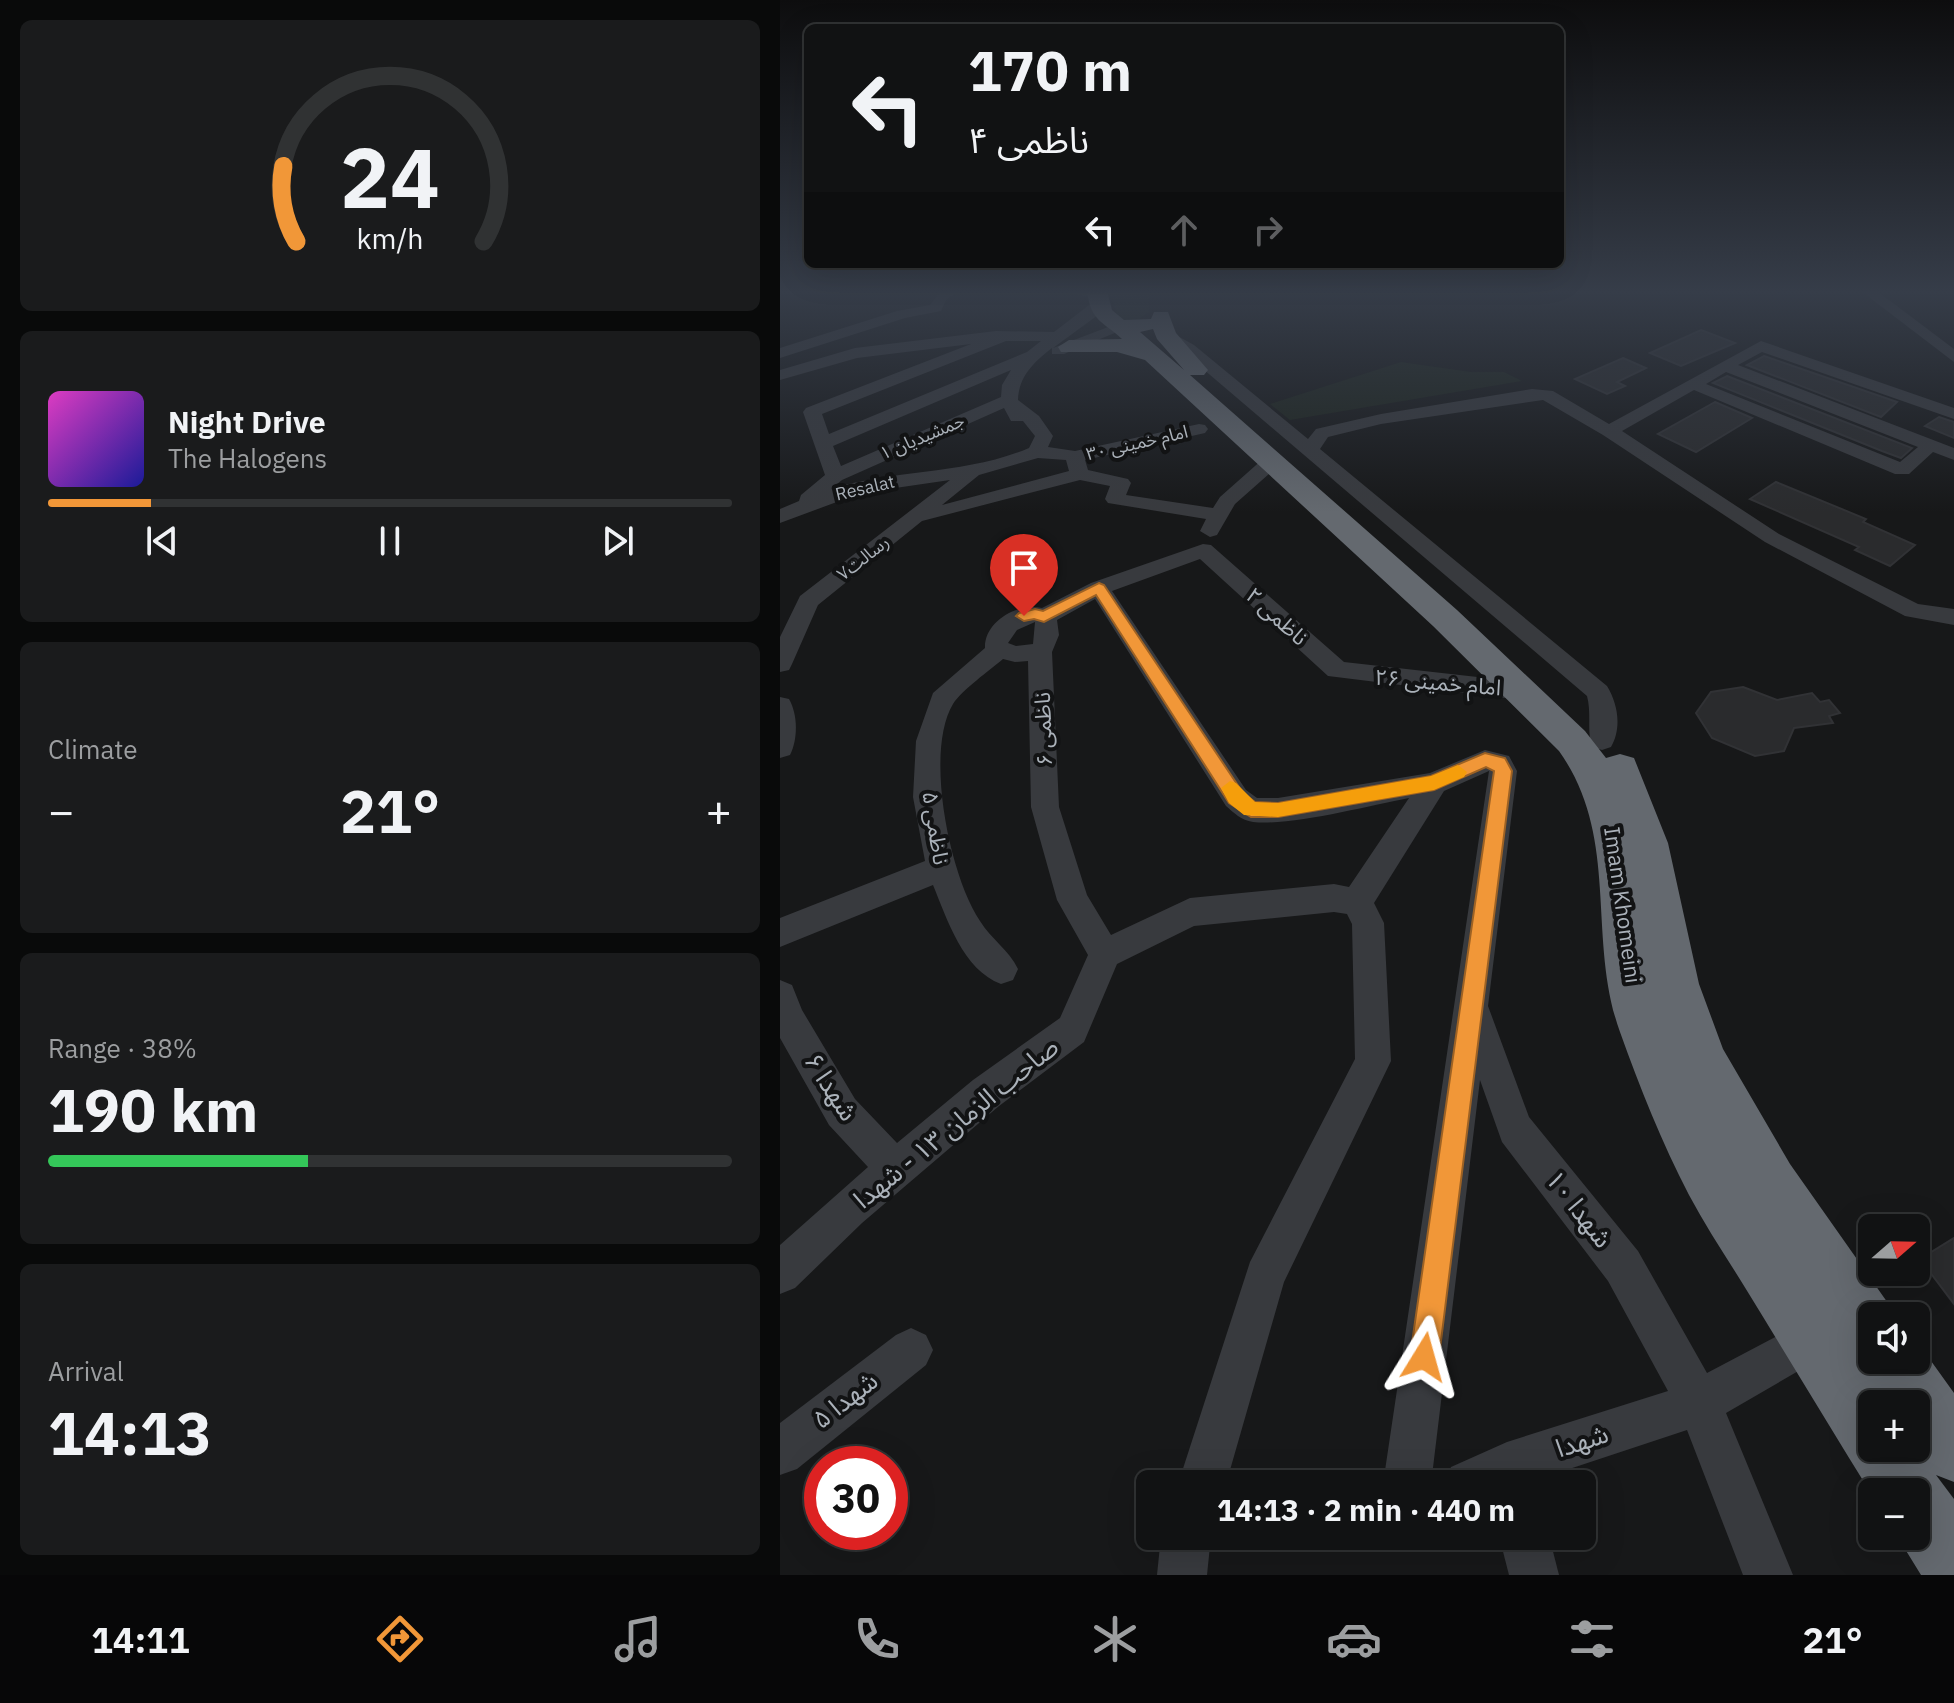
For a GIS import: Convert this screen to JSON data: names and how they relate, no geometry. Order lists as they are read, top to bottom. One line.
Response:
{"streets":{"highway":["Imam Khomeini"],"street":["جمشیدیان ۱","امام خمینی ۳۰","Resalat","رسالت۷","ناظمی ۲","امام خمینی ۲۶","ناظمی ۶","ناظمی ۵","شهدا ۶","صاحب الزمان ۱۳ - شهدا","شهدا ۱۰","شهدا ۵","شهدا"]},"crossings":[["جمشیدیان ۱","Resalat"],["امام خمینی ۳۰","رسالت۷"],["Resalat","رسالت۷"],["ناظمی ۲","امام خمینی ۲۶"],["امام خمینی ۲۶","Imam Khomeini"],["ناظمی ۶","ناظمی ۵"],["ناظمی ۶","صاحب الزمان ۱۳ - شهدا"],["Imam Khomeini","شهدا"],["شهدا ۶","صاحب الزمان ۱۳ - شهدا"],["شهدا ۱۰","شهدا"]],"north":"right","page":{"turn":["170 m","ناظمی ۴"],"song":["Night Drive","The Halogens"],"tile":["Climate",["Range · 38%","190 km"],["Arrival","14:13"]],"heat":["−","21°","+"],"map_buttons":["+","−"],"limit":"30","trip":"14:13 · 2 min · 440 m","tabs":["14:11","21°"],"gauge":["24","km/h"]}}
